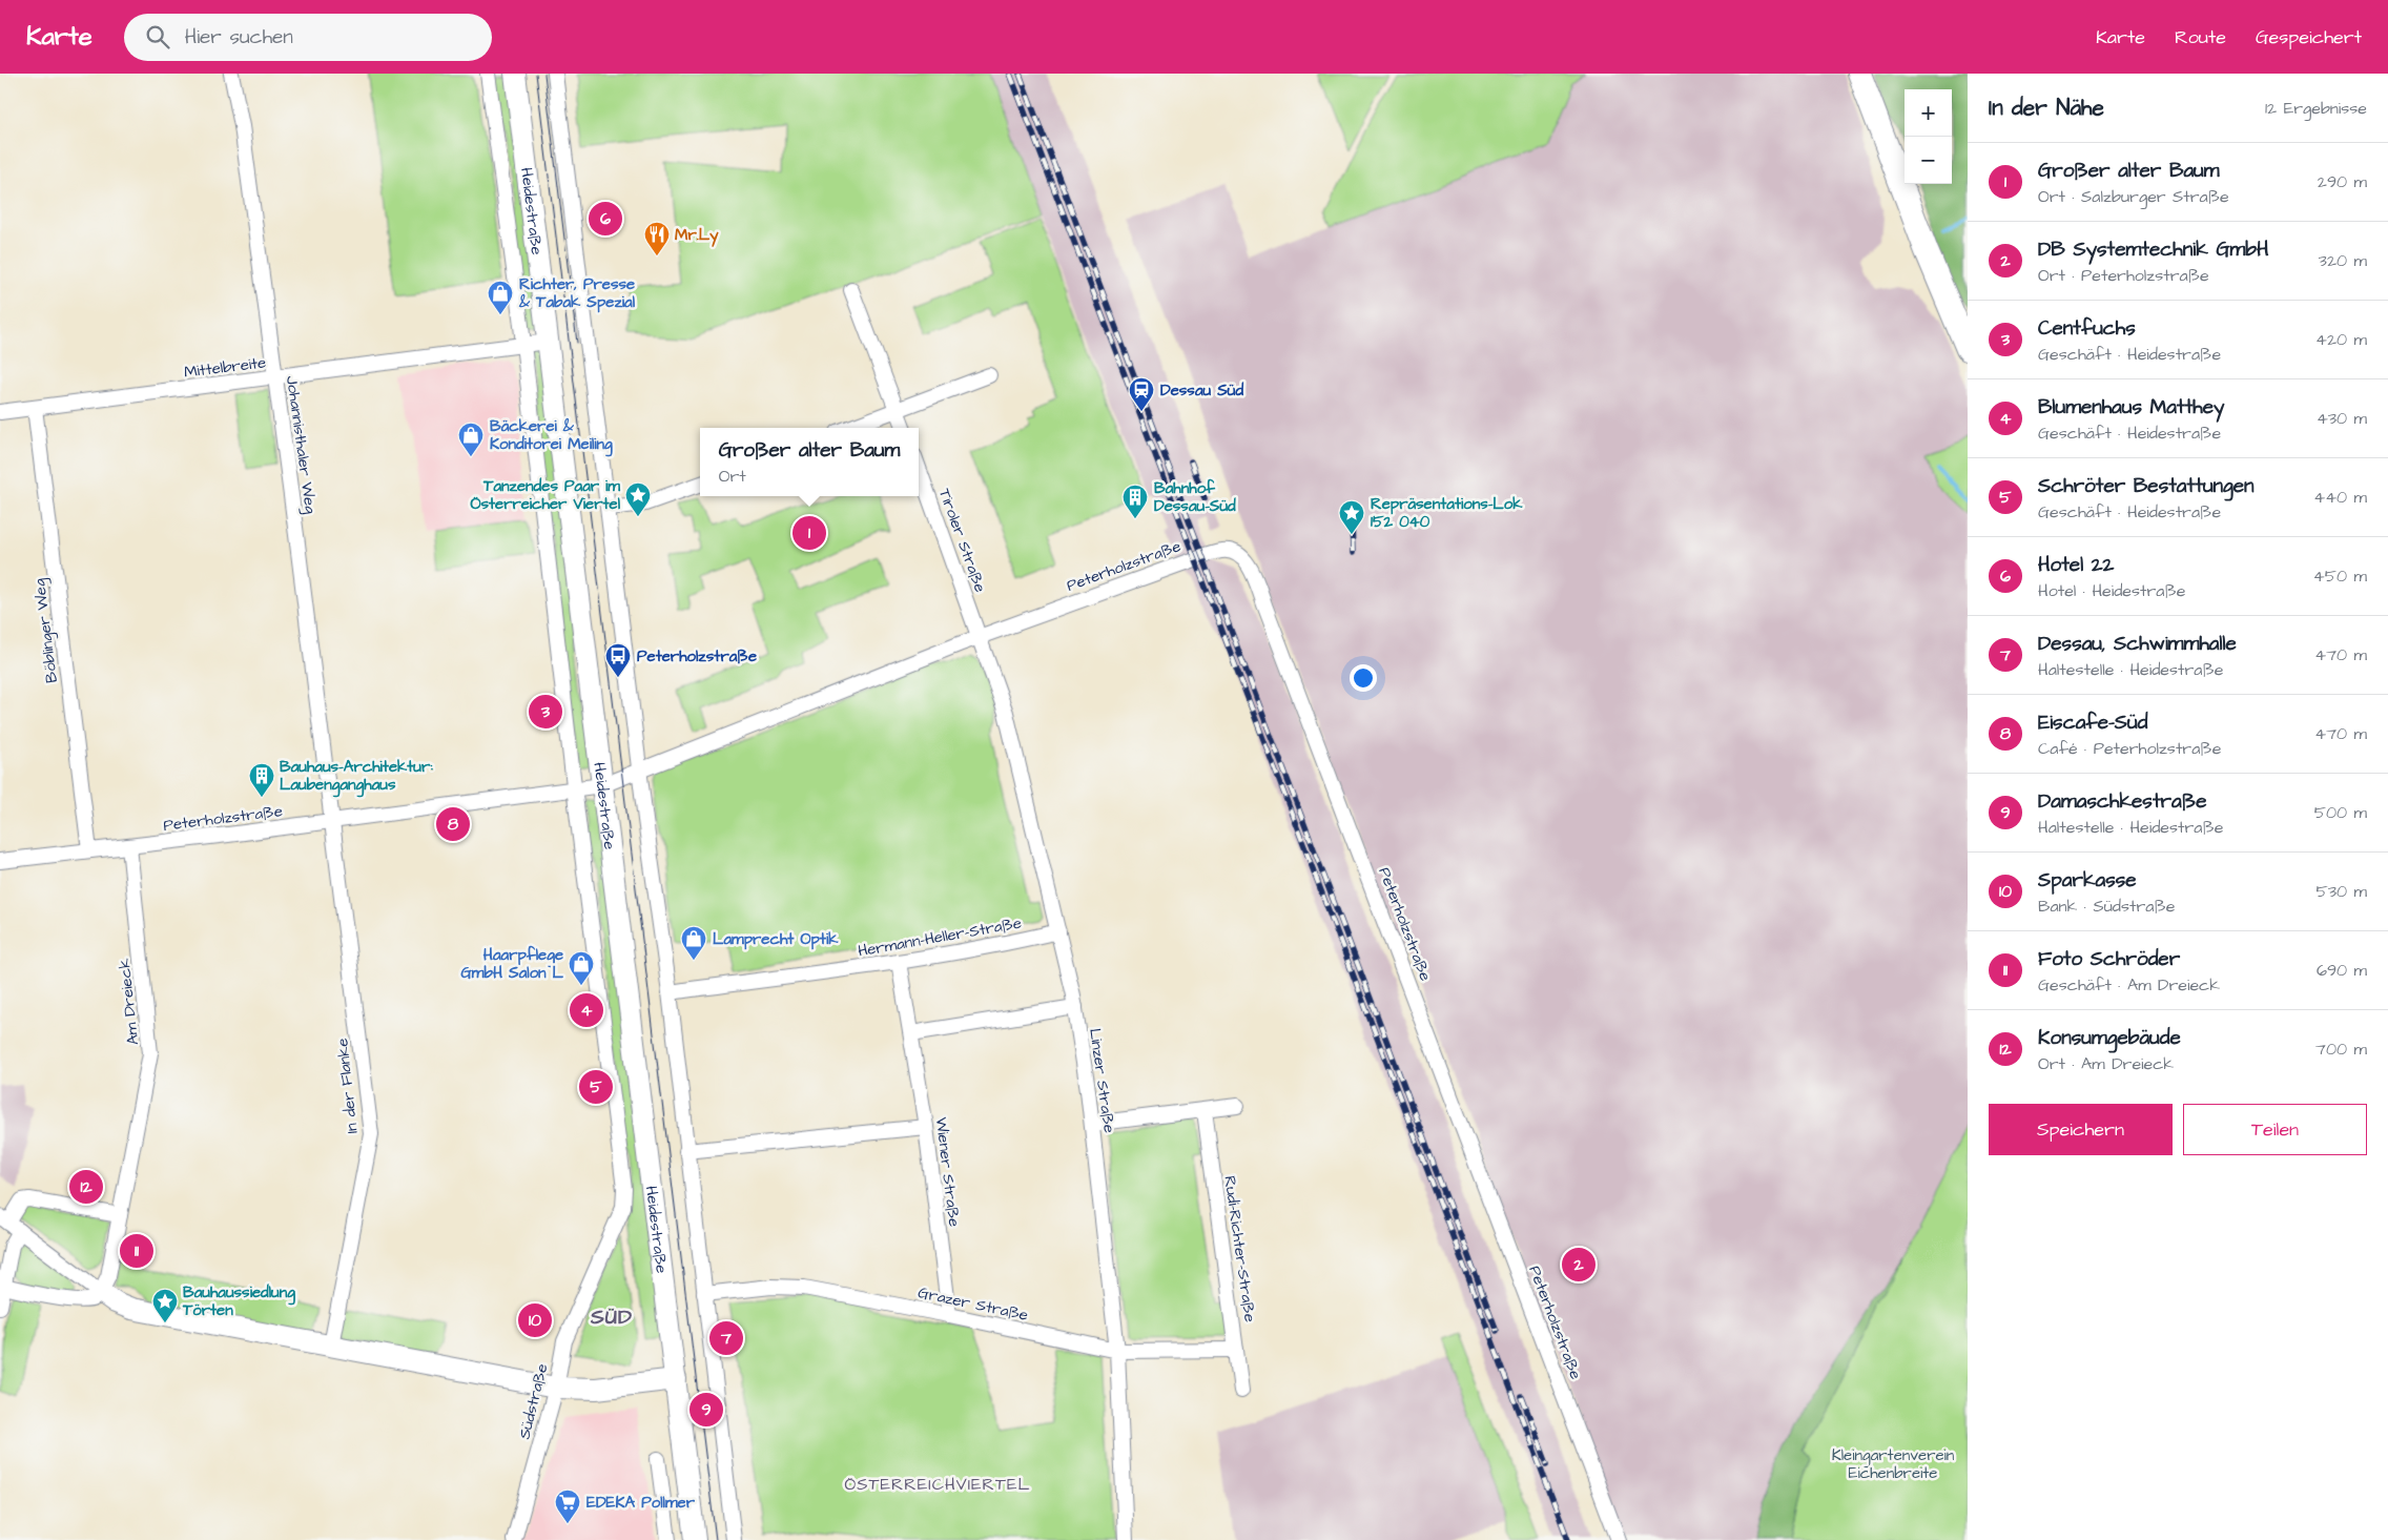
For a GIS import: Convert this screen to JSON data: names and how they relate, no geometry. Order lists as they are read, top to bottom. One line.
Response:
{"streets":{"street":["Heidestraße","Mittelbreite","Johannisthaler Weg","Tiroler Straße","Peterholzstraße","Böblinger Weg","Hermann-Heller-Straße","Am Dreieck","Linzer Straße","In der Flanke","Wiener Straße","Rudi-Richter-Straße","Grazer Straße","Südstraße"]},"crossings":[["Heidestraße","Mittelbreite"],["Heidestraße","Peterholzstraße"],["Heidestraße","Südstraße"],["Mittelbreite","Johannisthaler Weg"],["Mittelbreite","Böblinger Weg"],["Johannisthaler Weg","Peterholzstraße"],["Johannisthaler Weg","In der Flanke"],["Tiroler Straße","Peterholzstraße"],["Tiroler Straße","Linzer Straße"],["Peterholzstraße","Böblinger Weg"],["Peterholzstraße","Am Dreieck"],["Peterholzstraße","Linzer Straße"],["Peterholzstraße","In der Flanke"],["Hermann-Heller-Straße","Linzer Straße"],["Hermann-Heller-Straße","Wiener Straße"],["Linzer Straße","Grazer Straße"],["Wiener Straße","Grazer Straße"],["Rudi-Richter-Straße","Grazer Straße"]],"districts":["SÜD","ÖSTERREICHVIERTEL"],"parks":["Kleingartenverein Eichenbreite"],"places":{"restaurant":["Mr.Ly"],"shop":["Richter, Presse & Tabak Spezial","Bäckerei & Konditorei Meiling","Lamprecht Optik","Haarpflege GmbH Salon L"],"station":["Dessau Süd"],"place":["Tanzendes Paar im Österreicher Viertel","Repräsentations-Lok 152 040","Bauhaussiedlung Törten"],"building":["Bahnhof Dessau-Süd","Bauhaus-Architektur: Laubenganghaus"],"bus stop":["Peterholzstraße"],"supermarket":["EDEKA Pollmer"]},"page":{"header":"Karte","search":"Hier suchen","nav":["Karte","Route","Gespeichert"],"heading":["In der Nähe","12 Ergebnisse"],"map_buttons":["+","−"],"list":[{"mark":"1","name":"Großer alter Baum","note":"Ort · Salzburger Straße","value":"290 m"},{"mark":"2","name":"DB Systemtechnik GmbH","note":"Ort · Peterholzstraße","value":"320 m"},{"mark":"3","name":"Centfuchs","note":"Geschäft · Heidestraße","value":"420 m"},{"mark":"4","name":"Blumenhaus Matthey","note":"Geschäft · Heidestraße","value":"430 m"},{"mark":"5","name":"Schröter Bestattungen","note":"Geschäft · Heidestraße","value":"440 m"},{"mark":"6","name":"Hotel 22","note":"Hotel · Heidestraße","value":"450 m"},{"mark":"7","name":"Dessau, Schwimmhalle","note":"Haltestelle · Heidestraße","value":"470 m"},{"mark":"8","name":"Eiscafe-Süd","note":"Café · Peterholzstraße","value":"470 m"},{"mark":"9","name":"Damaschkestraße","note":"Haltestelle · Heidestraße","value":"500 m"},{"mark":"10","name":"Sparkasse","note":"Bank · Südstraße","value":"530 m"},{"mark":"11","name":"Foto Schröder","note":"Geschäft · Am Dreieck","value":"690 m"},{"mark":"12","name":"Konsumgebäude","note":"Ort · Am Dreieck","value":"700 m"}],"pins":["6","1","3","8","4","5","12","11","2","10","7","9"],"popup":["Großer alter Baum","Ort"],"buttons":["Speichern","Teilen"]}}
